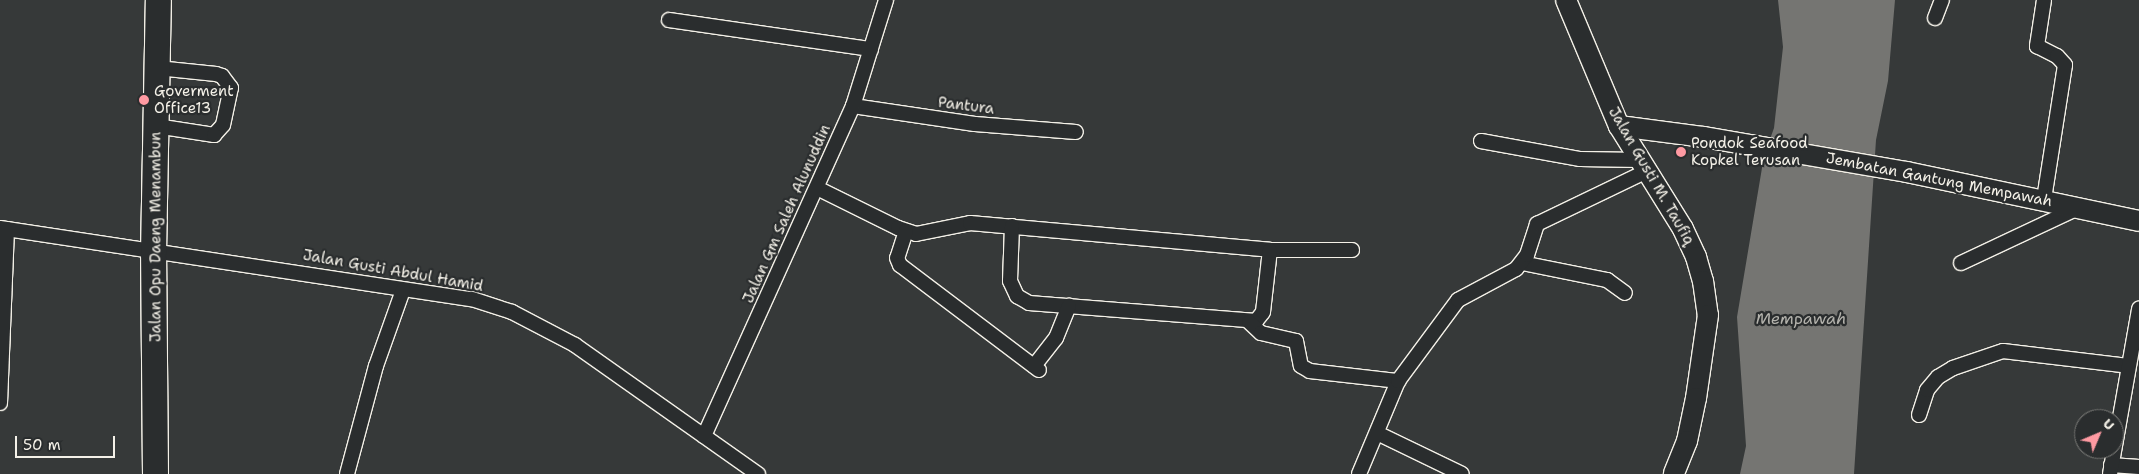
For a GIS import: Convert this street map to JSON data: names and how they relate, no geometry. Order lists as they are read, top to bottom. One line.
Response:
{"streets":{"highway":["Jalan Opu Daeng Menambun"],"street":["Pantura","Jalan Gusti M. Taufiq","Jembatan Gantung Mempawah","Jalan Gm Saleh Alunuddin","Jalan Gusti Abdul Hamid"]},"crossings":[["Pantura","Jalan Gm Saleh Alunuddin"],["Jalan Gusti M. Taufiq","Jembatan Gantung Mempawah"],["Jalan Gm Saleh Alunuddin","Jalan Gusti Abdul Hamid"],["Jalan Opu Daeng Menambun","Jalan Gusti Abdul Hamid"]],"water":["Mempawah"],"places":["Goverment Office13","Pondok Seafood Kopkel Terusan"],"scale_bar":"50 m","north":"top right"}
